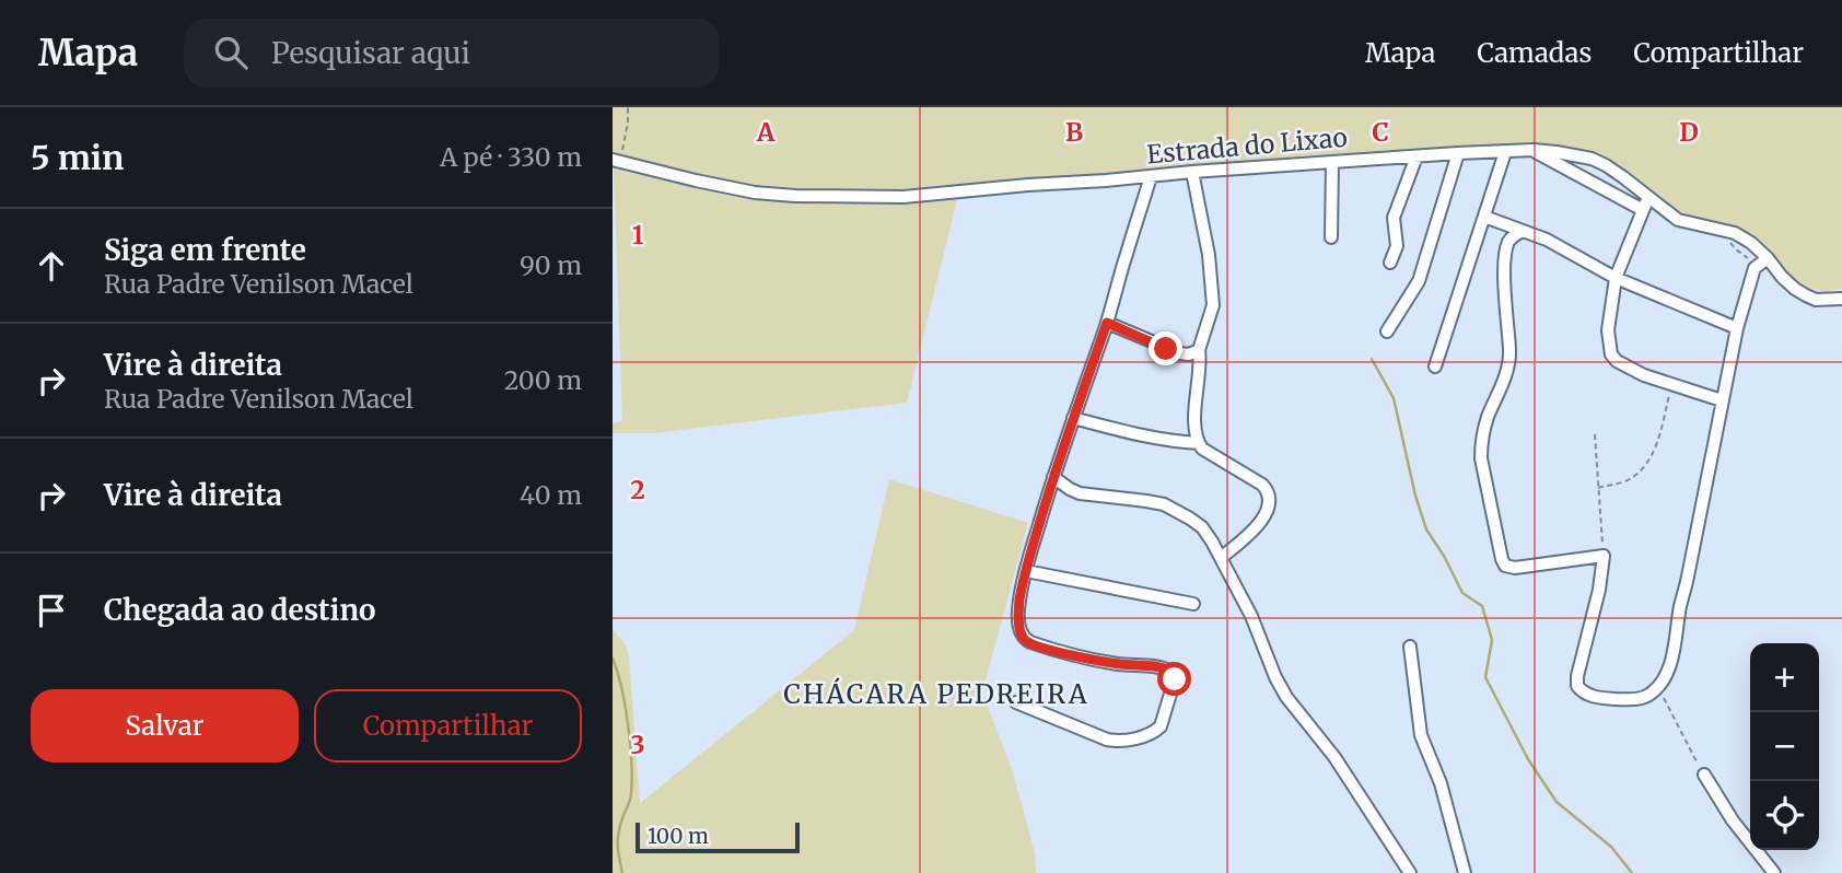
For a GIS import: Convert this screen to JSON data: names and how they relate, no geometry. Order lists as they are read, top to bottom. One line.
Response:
{"streets":{"street":["Estrada do Lixao"]},"districts":["CHÁCARA PEDREIRA"],"scale_bar":"100 m","page":{"header":"Mapa","search":"Pesquisar aqui","nav":["Mapa","Camadas","Compartilhar"],"heading":["5 min","A pé · 330 m"],"list":[["Siga em frente","Rua Padre Venilson Macel","90 m"],["Vire à direita","Rua Padre Venilson Macel","200 m"],["Vire à direita","40 m"],"Chegada ao destino"],"map_buttons":["+","−"],"buttons":["Salvar","Compartilhar"],"scale":"100 m"},"grid":{"columns":["A","B","C","D"],"rows":["1","2","3"]}}
